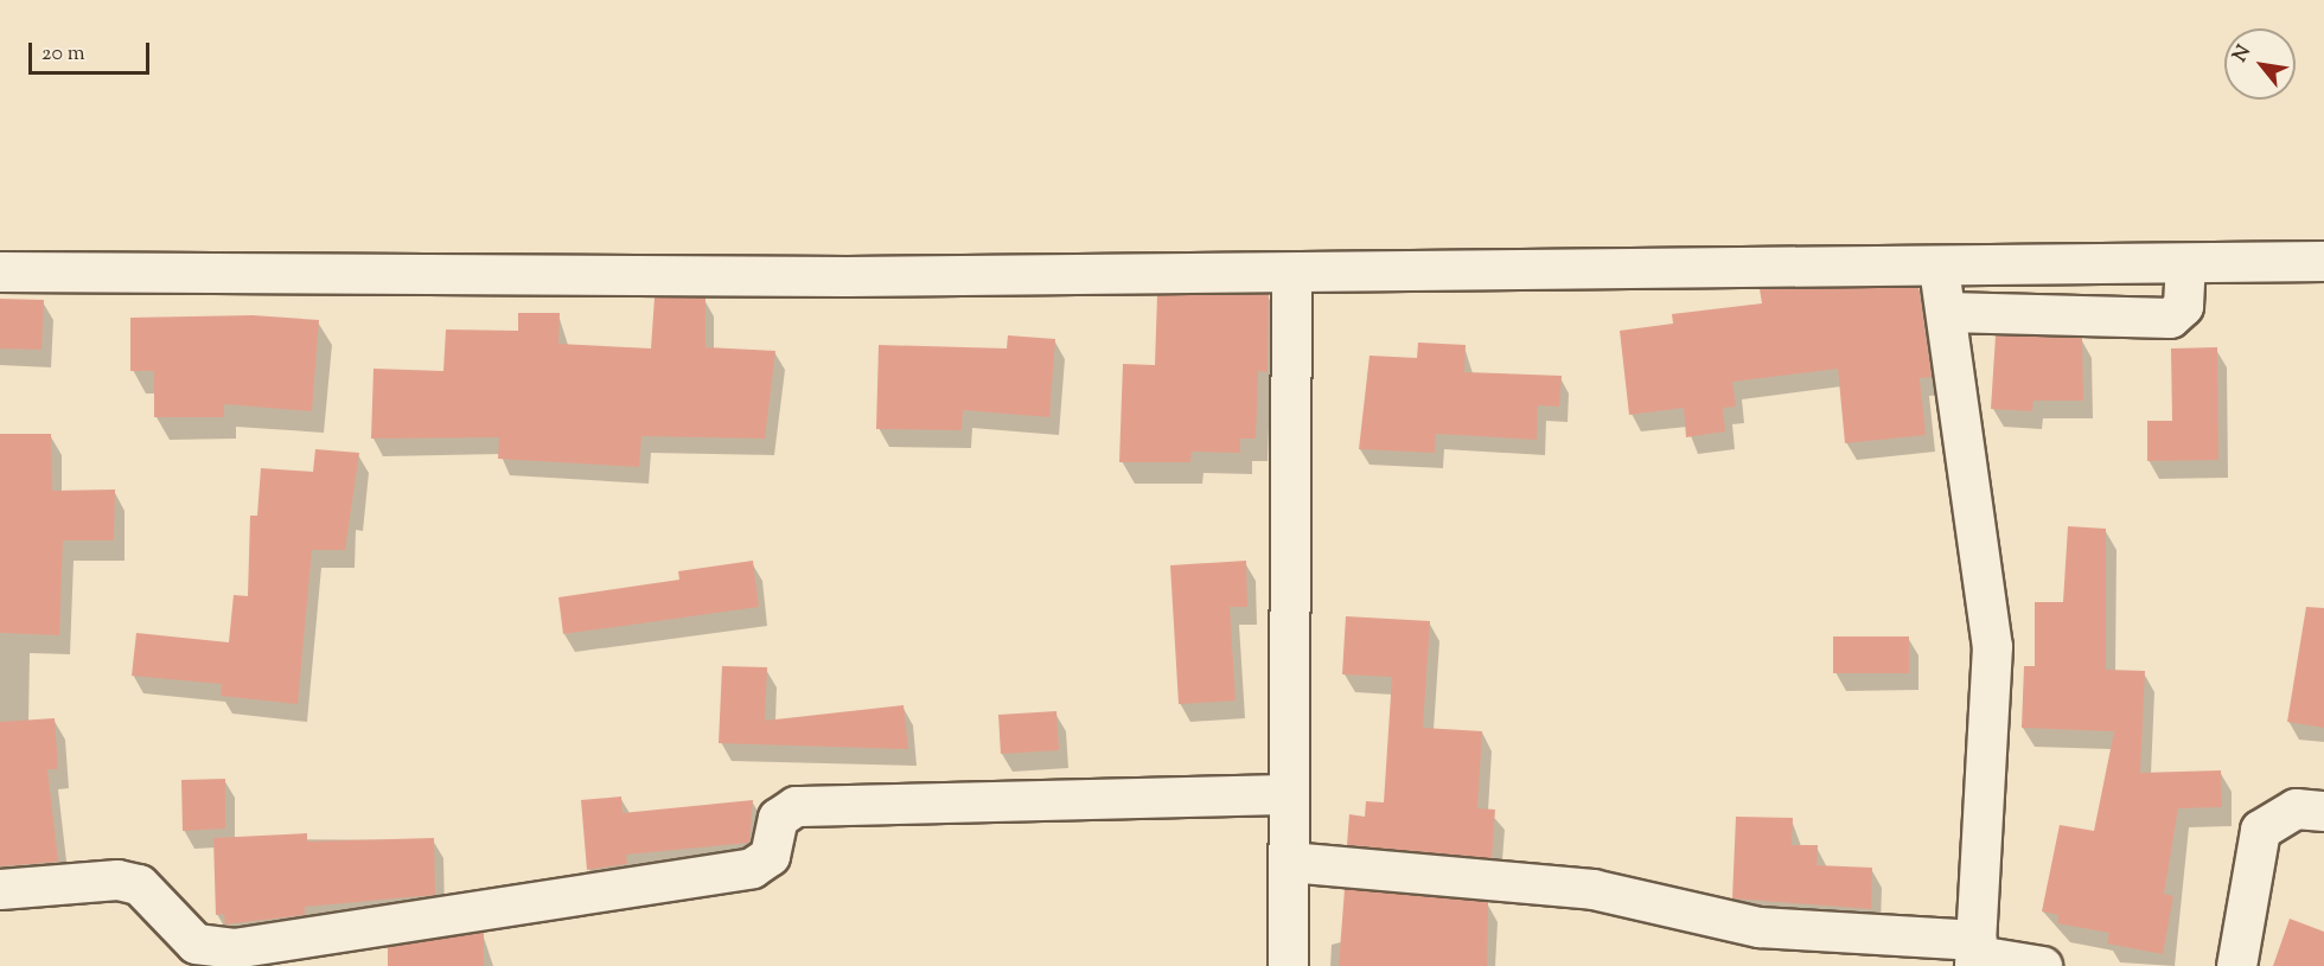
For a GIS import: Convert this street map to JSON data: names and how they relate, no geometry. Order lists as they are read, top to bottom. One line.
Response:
{"scale_bar":"20 m","north":"top left"}
